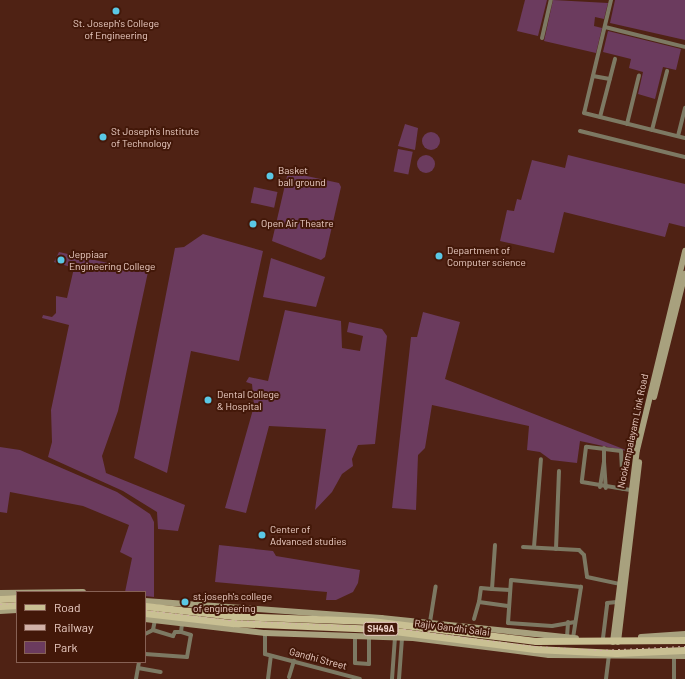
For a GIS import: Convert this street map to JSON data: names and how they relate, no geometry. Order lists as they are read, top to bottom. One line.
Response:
{"streets":{"main road":["Rajiv Gandhi Salai","SH49A"],"street":["Nookampalayam Link Road","Gandhi Street"]},"crossings":[["Nookampalayam Link Road","Rajiv Gandhi Salai"]],"places":["St. Joseph's College of Engineering","St Joseph's Institute of Technology","Basket ball ground","Open Air Theatre","Department of Computer science","Jeppiaar Engineering College","Dental College & Hospital","Center of Advanced studies","st.joseph's college of engineering"],"legend":["Road","Railway","Park"]}
